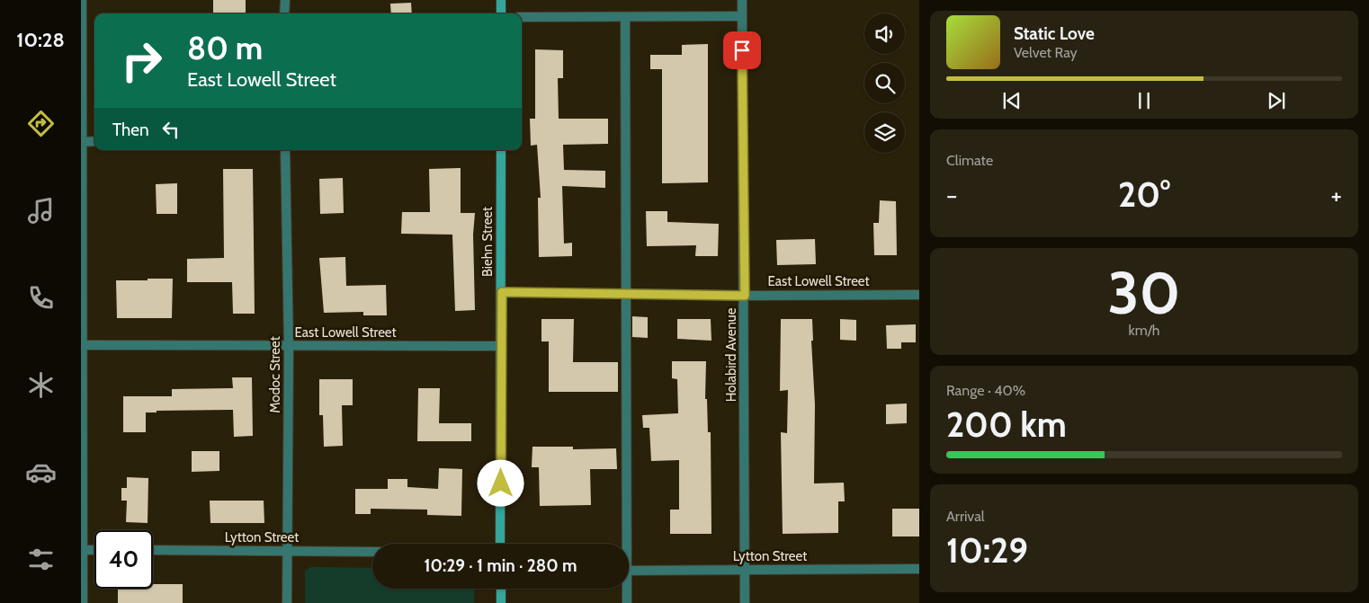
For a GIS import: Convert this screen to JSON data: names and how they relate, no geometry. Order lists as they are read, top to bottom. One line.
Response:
{"streets":{"street":["Biehn Street","East Lowell Street","Holabird Avenue","Modoc Street","Lytton Street"]},"crossings":[["Biehn Street","East Lowell Street"],["East Lowell Street","Holabird Avenue"],["East Lowell Street","Modoc Street"],["Holabird Avenue","Lytton Street"],["Modoc Street","Lytton Street"]],"page":{"tabs":"10:28","turn":["80 m","East Lowell Street"],"song":["Static Love","Velvet Ray"],"then":"Then","tile":["Climate",["30","km/h"],["Range · 40%","200 km"],["Arrival","10:29"]],"heat":["−","20°","+"],"limit":"40","trip":"10:29 · 1 min · 280 m"}}
